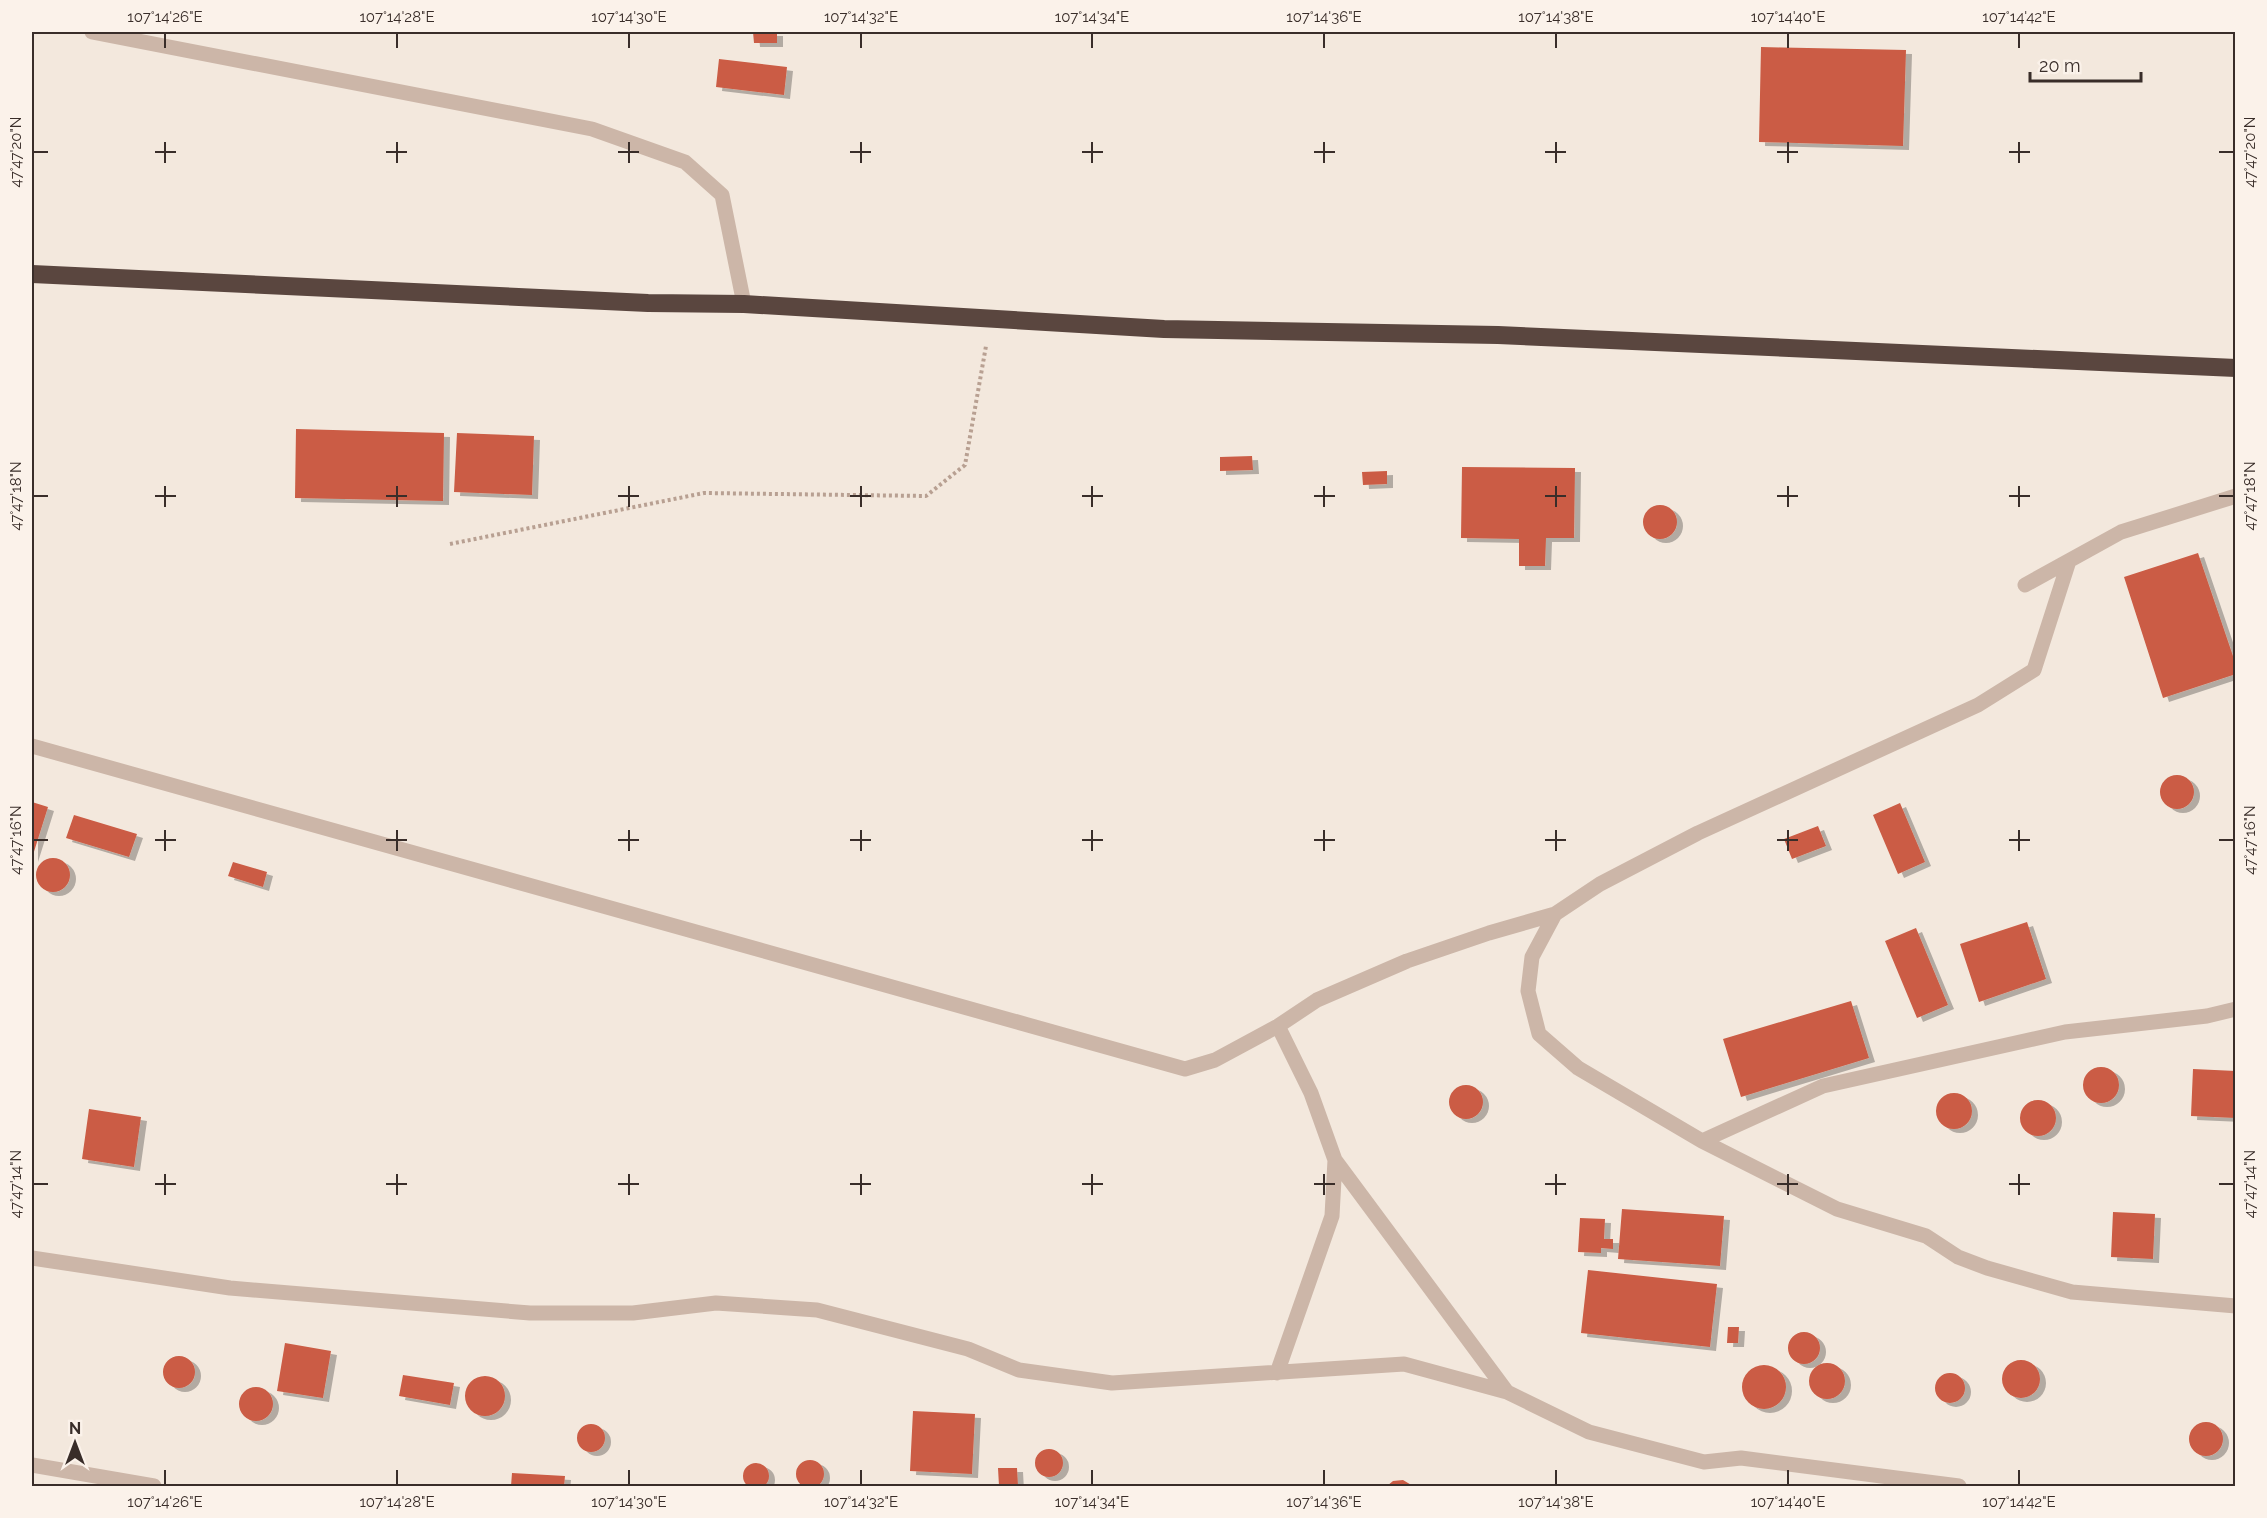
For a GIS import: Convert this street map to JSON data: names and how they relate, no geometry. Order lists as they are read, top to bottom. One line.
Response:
{"scale_bar":"20 m","north":"top","coordinates":["107°14'26\"E","107°14'28\"E","107°14'30\"E","107°14'32\"E","107°14'34\"E","107°14'36\"E","107°14'38\"E","107°14'40\"E","107°14'42\"E","47°47'20\"N","47°47'18\"N","47°47'16\"N","47°47'14\"N"]}
